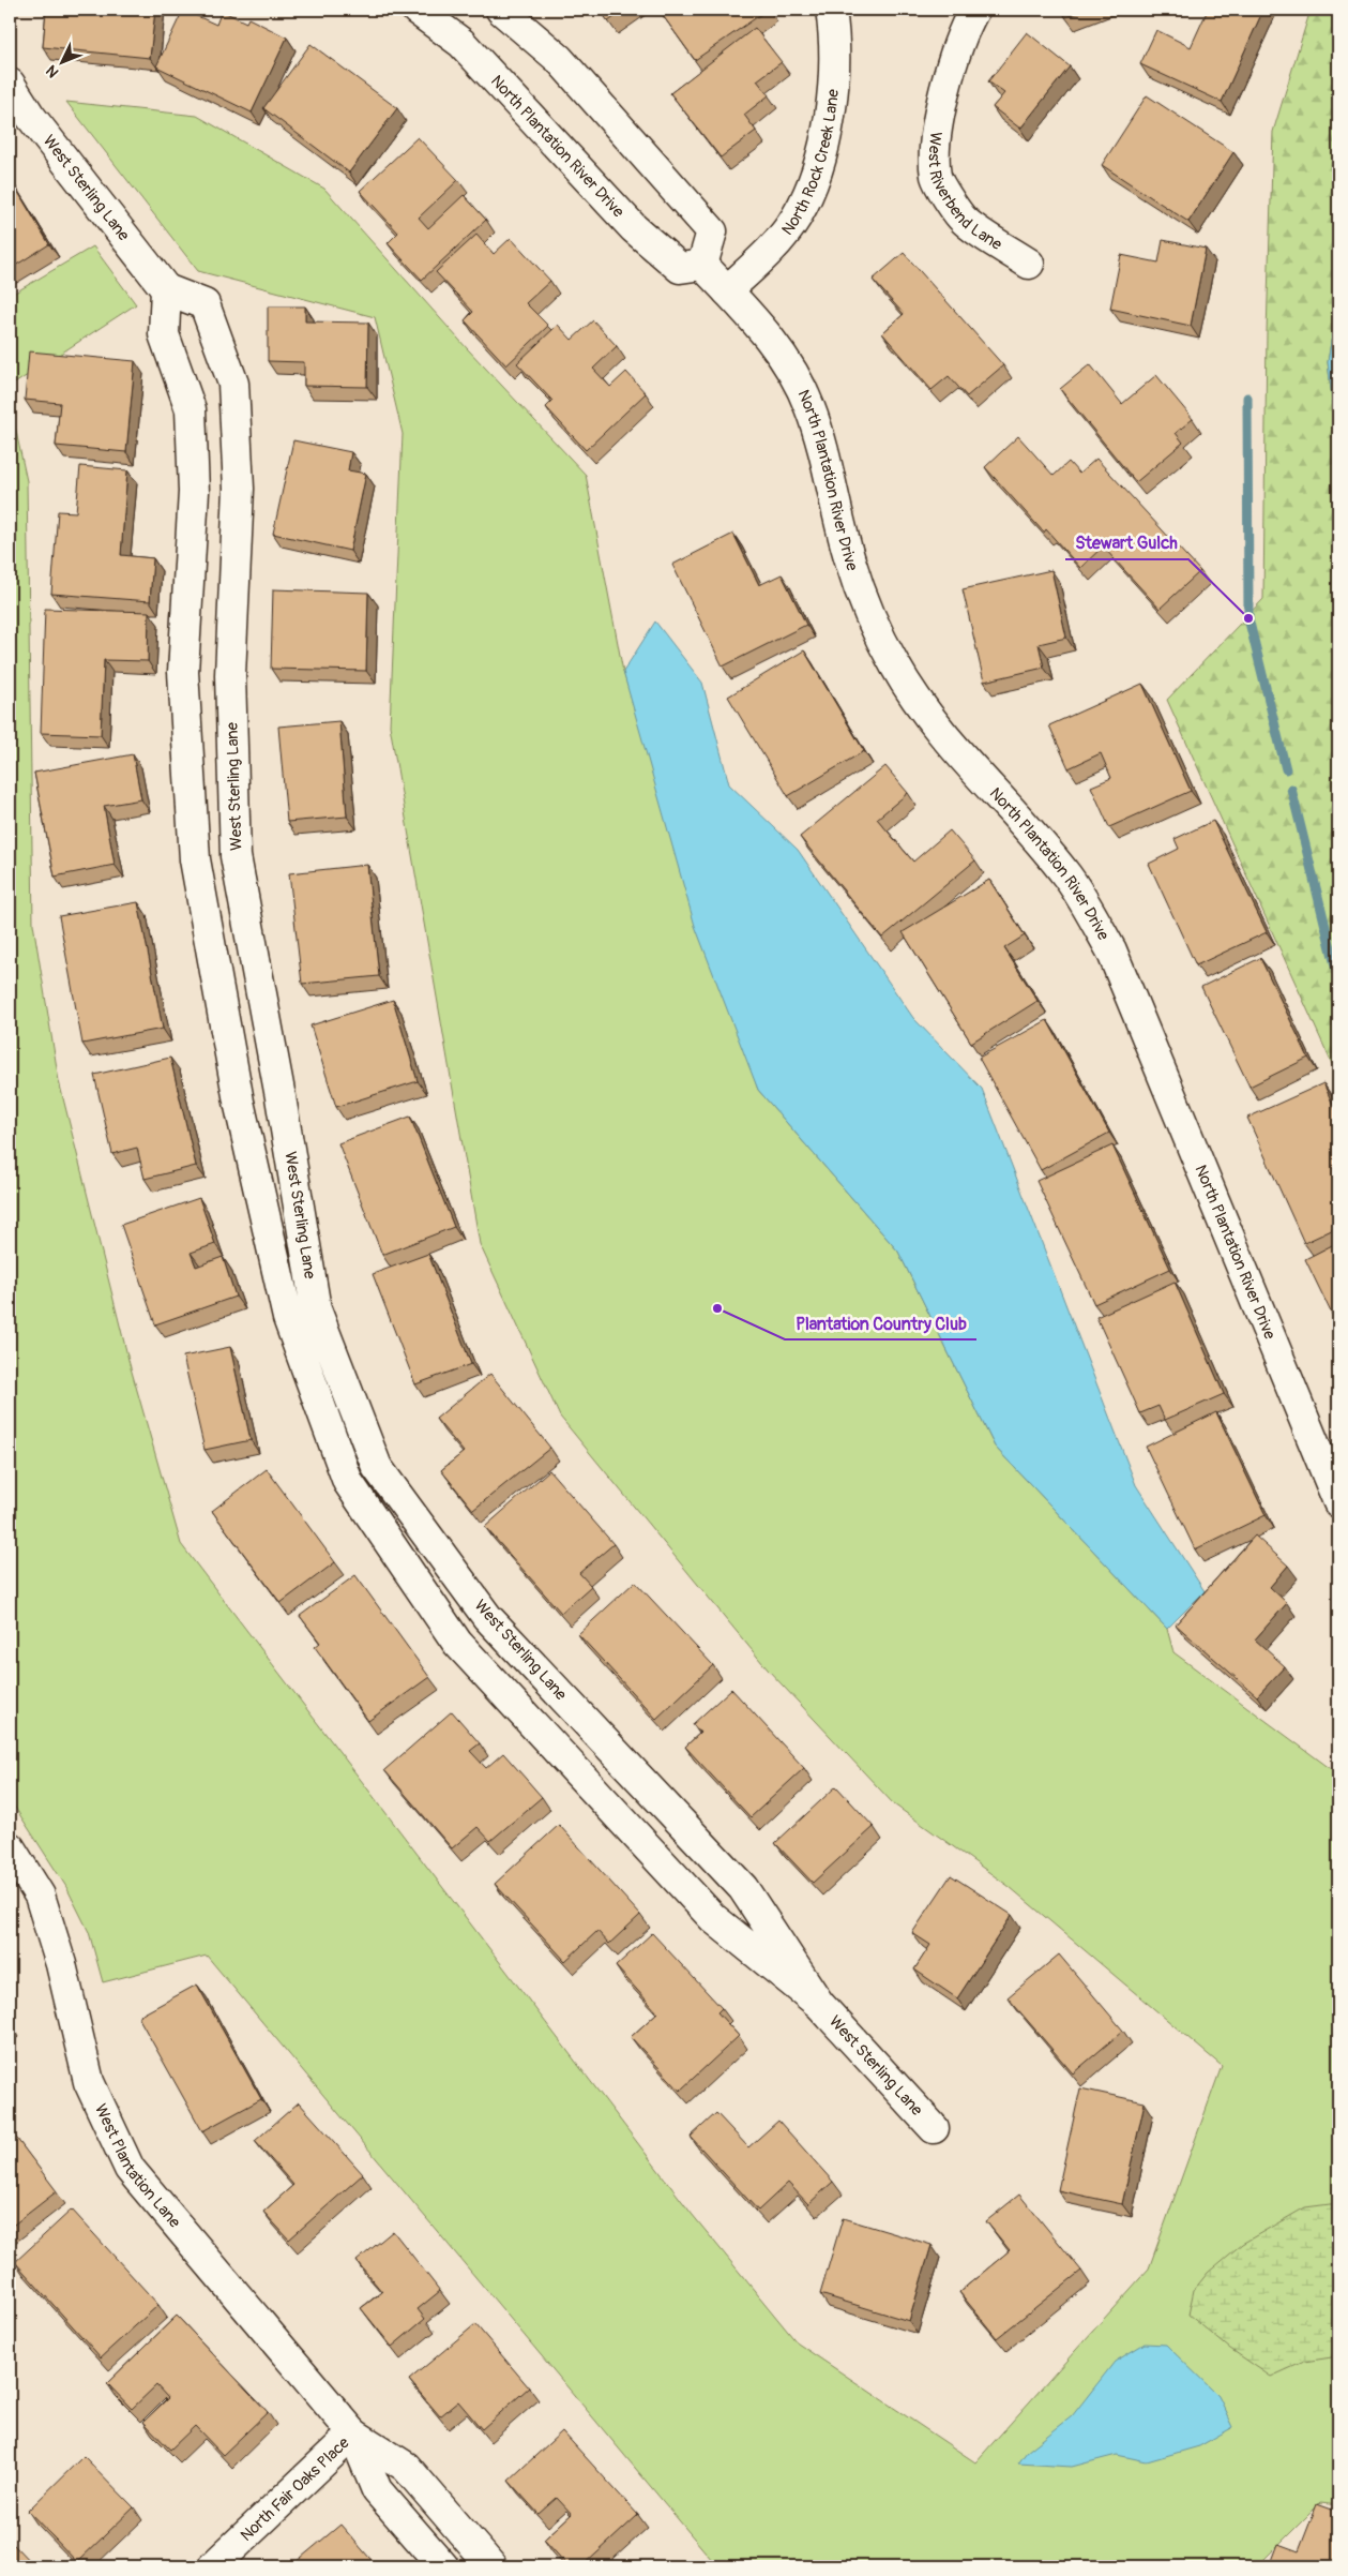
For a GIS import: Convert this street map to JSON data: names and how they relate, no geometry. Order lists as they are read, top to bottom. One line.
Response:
{"streets":{"street":["North Plantation River Drive","North Rock Creek Lane","West Sterling Lane","West Riverbend Lane","West Plantation Lane","North Fair Oaks Place"]},"crossings":[["North Plantation River Drive","North Rock Creek Lane"],["West Plantation Lane","North Fair Oaks Place"]],"places":["Stewart Gulch","Plantation Country Club"],"north":"bottom left"}
